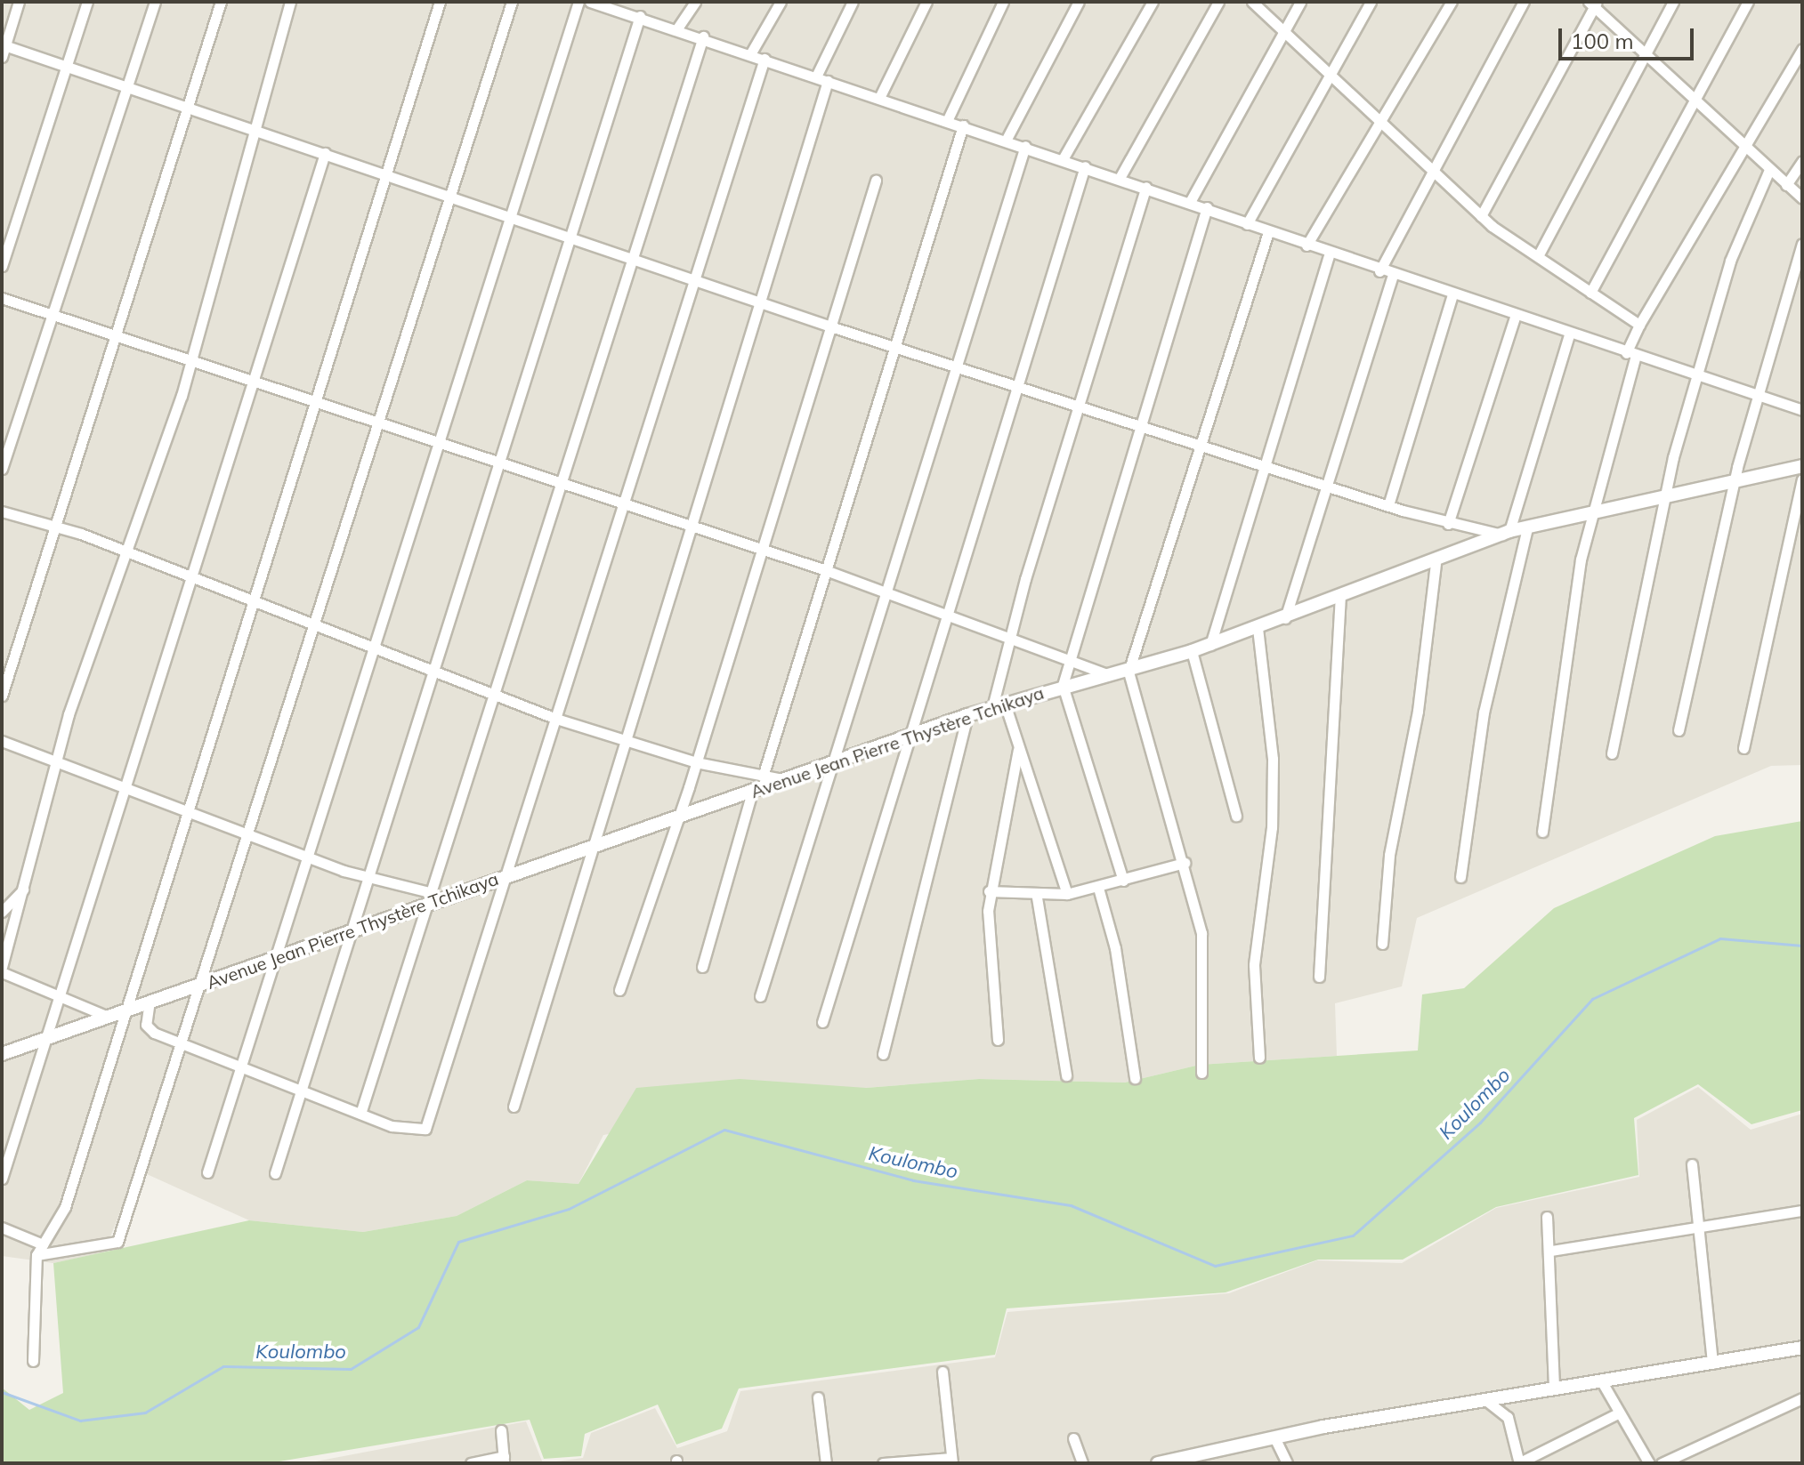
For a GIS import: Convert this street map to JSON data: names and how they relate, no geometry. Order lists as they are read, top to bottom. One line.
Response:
{"streets":{"street":["Avenue Jean Pierre Thystère Tchikaya"]},"water":["Koulombo"],"scale_bar":"100 m"}
